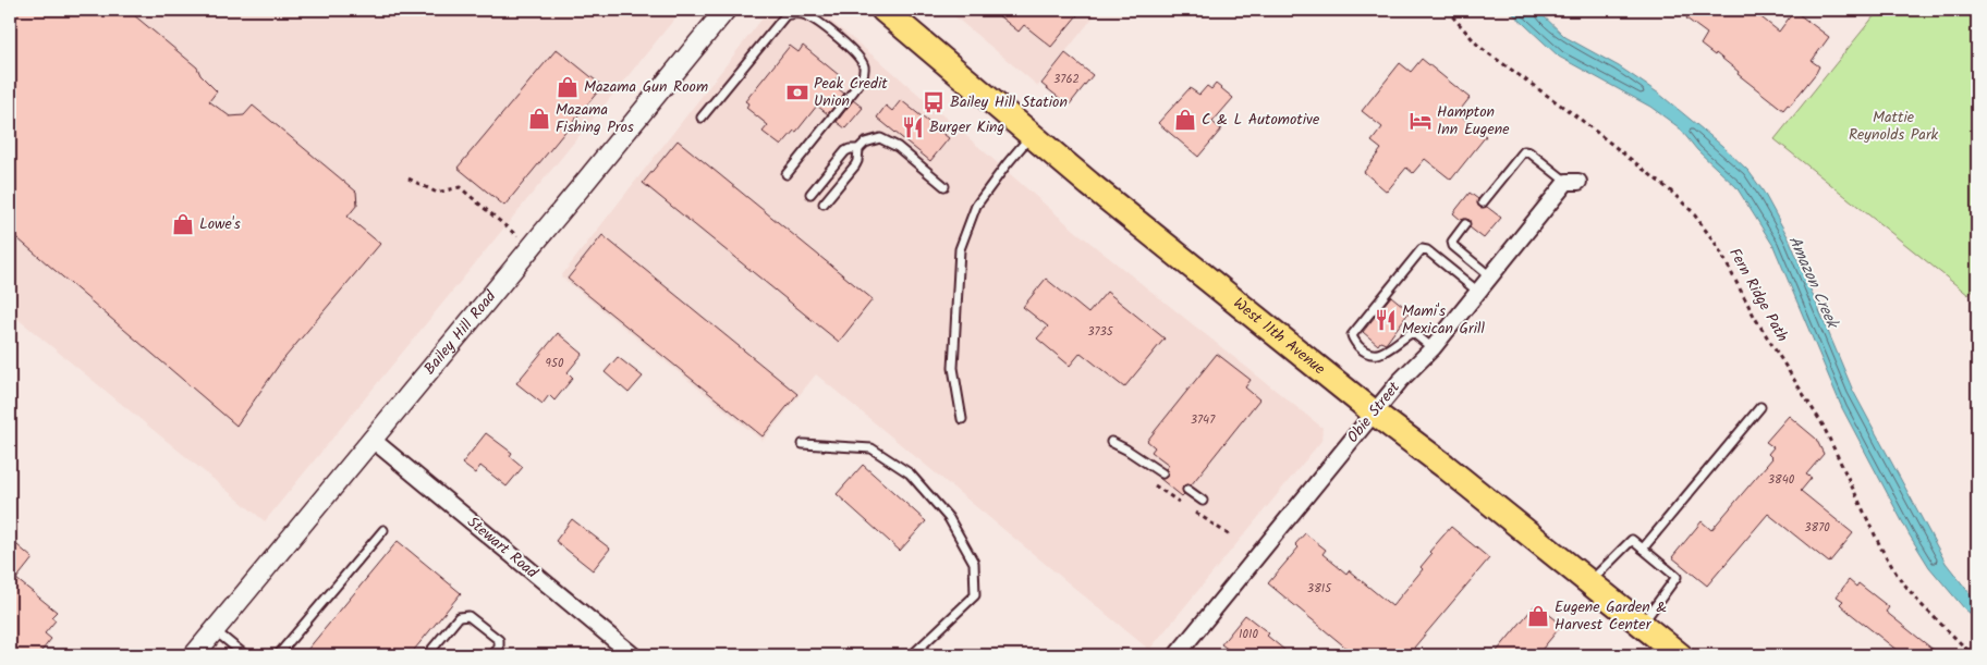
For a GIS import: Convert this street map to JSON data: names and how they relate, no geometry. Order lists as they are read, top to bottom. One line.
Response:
{"streets":{"main road":["West 11th Avenue"],"street":["Bailey Hill Road","Obie Street","Stewart Road"],"path":["Fern Ridge Path"]},"crossings":[["Bailey Hill Road","Stewart Road"],["West 11th Avenue","Obie Street"]],"water":["Amazon Creek"],"parks":["Mattie Reynolds Park"],"places":{"shop":["Mazama Gun Room","Mazama Fishing Pros","C & L Automotive","Lowe's","Eugene Garden & Harvest Center"],"bank":["Peak Credit Union"],"bus stop":["Bailey Hill Station"],"hotel":["Hampton Inn Eugene"],"restaurant":["Burger King","Mami's Mexican Grill"]},"house_numbers":["3762","3735","950","3747","3840","3870","3815","1010"]}
